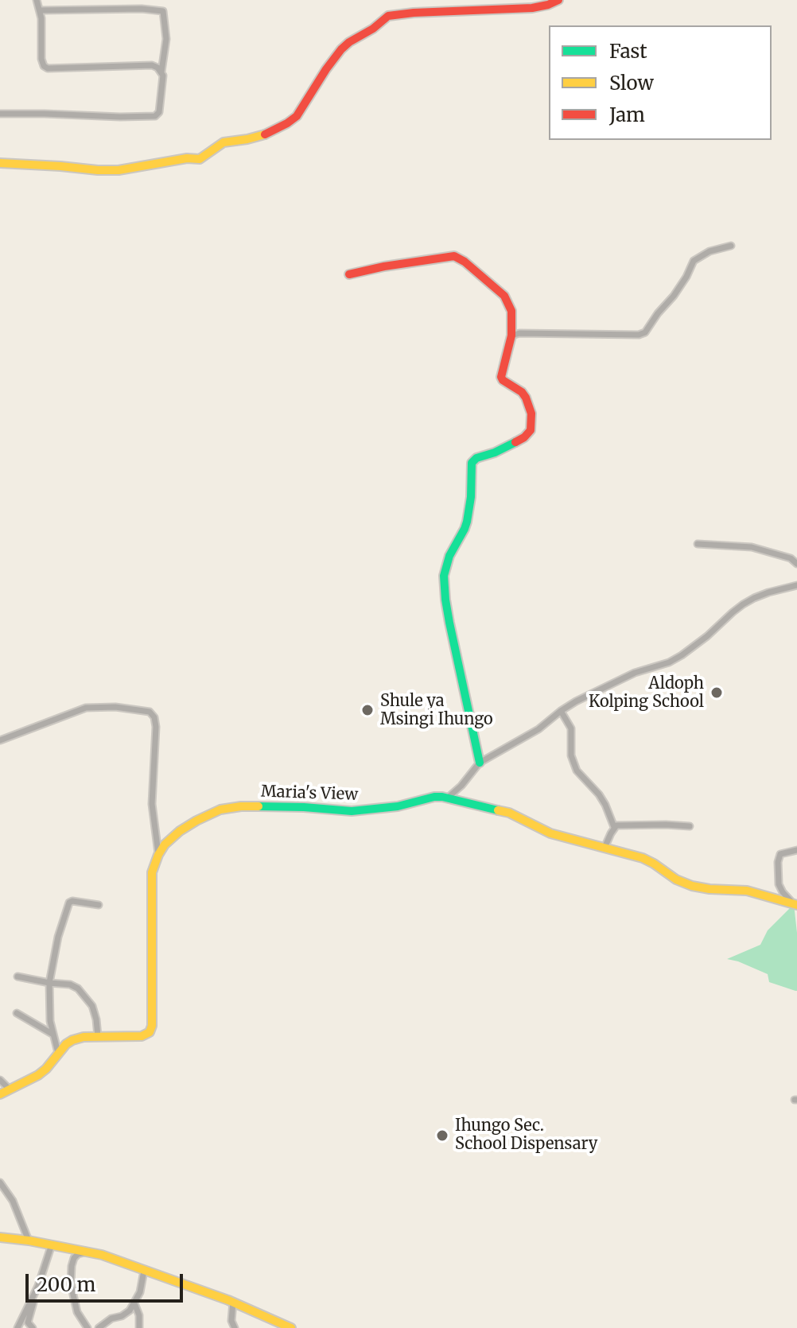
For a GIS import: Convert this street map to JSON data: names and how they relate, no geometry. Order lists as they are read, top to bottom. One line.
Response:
{"streets":{"street":["Maria's View"]},"places":["Aldoph Kolping School","Shule ya Msingi Ihungo","Ihungo Sec. School Dispensary"],"legend":["Fast","Slow","Jam"],"scale_bar":"200 m"}
